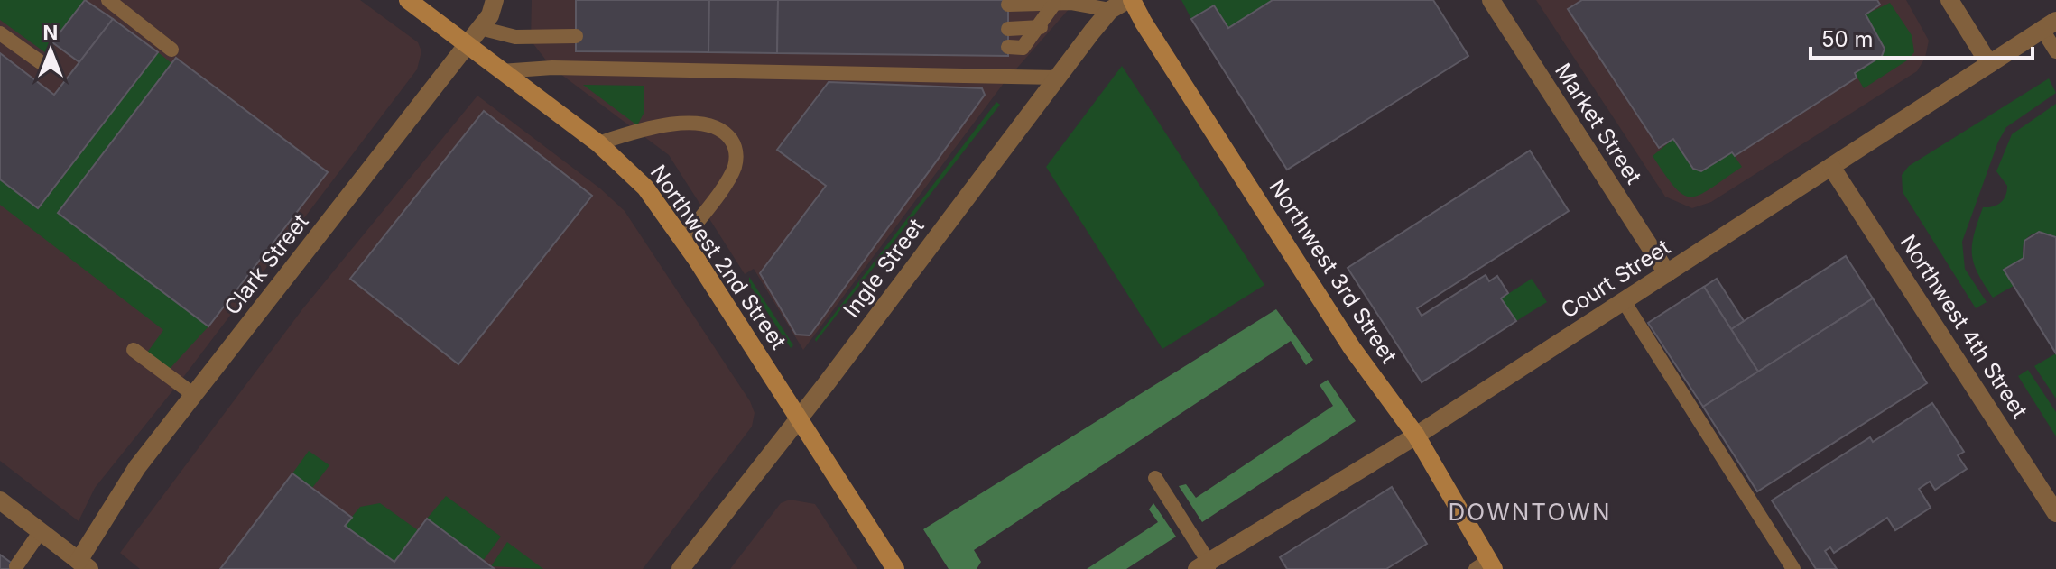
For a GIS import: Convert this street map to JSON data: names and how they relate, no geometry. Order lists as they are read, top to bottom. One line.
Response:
{"streets":{"main road":["Northwest 2nd Street","Northwest 3rd Street"],"street":["Market Street","Clark Street","Ingle Street","Court Street","Northwest 4th Street"]},"crossings":[["Market Street","Court Street"],["Northwest 2nd Street","Clark Street"],["Northwest 2nd Street","Ingle Street"],["Ingle Street","Northwest 3rd Street"],["Northwest 3rd Street","Court Street"],["Court Street","Northwest 4th Street"]],"districts":["DOWNTOWN"],"scale_bar":"50 m","north":"top"}
